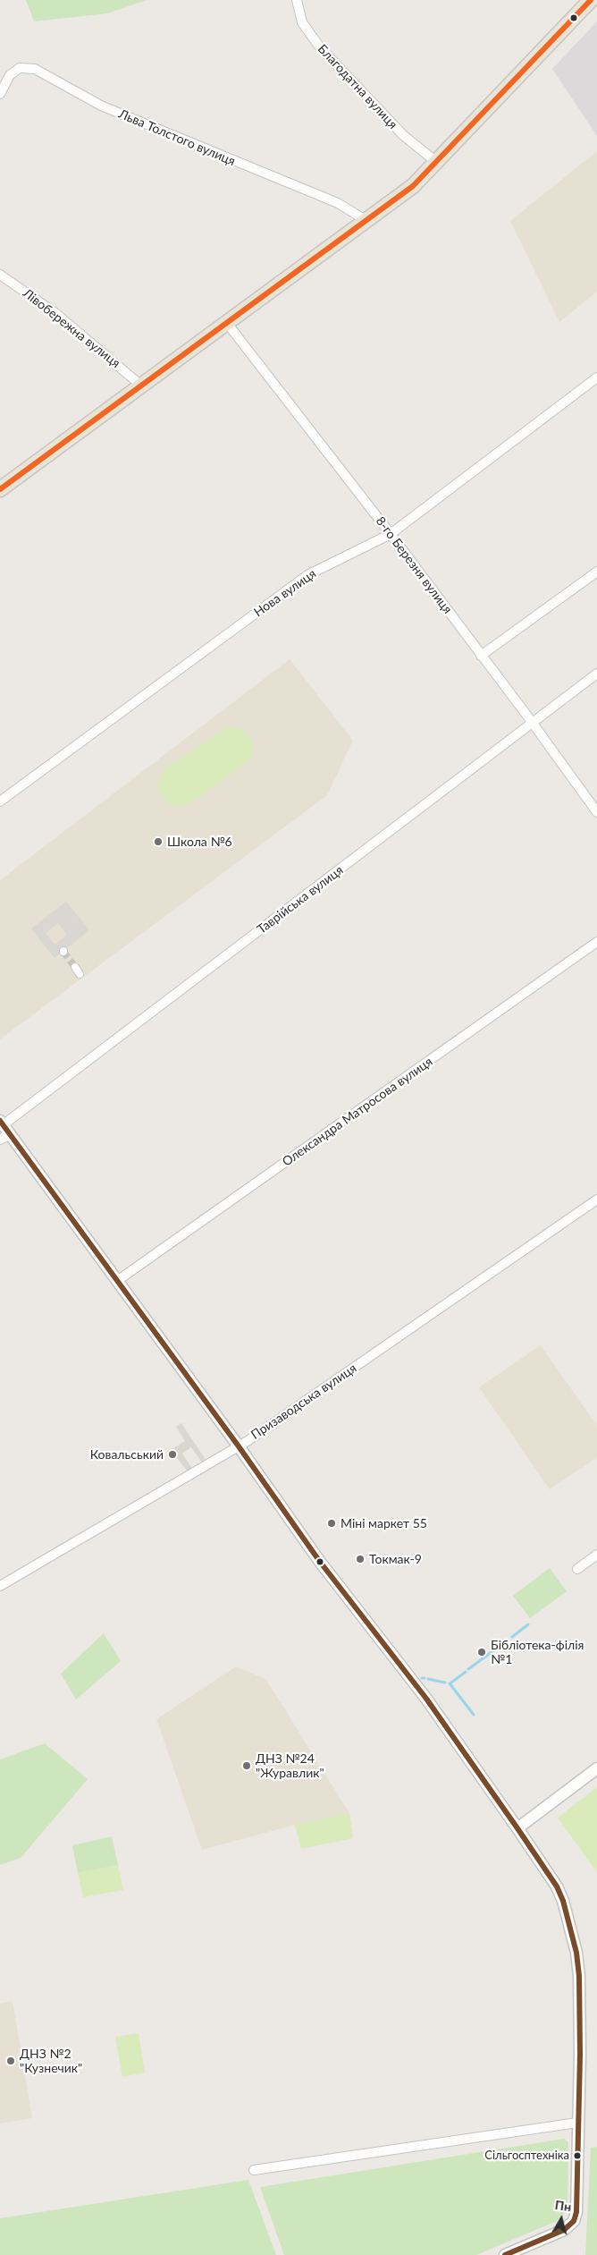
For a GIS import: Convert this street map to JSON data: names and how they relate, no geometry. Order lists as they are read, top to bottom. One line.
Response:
{"streets":{"street":["Благодатна вулиця","Льва Толстого вулиця","Лівобережна вулиця","8-го Березня вулиця","Нова вулиця","Таврійська вулиця","Олександра Матросова вулиця","Призаводська вулиця"]},"crossings":[["8-го Березня вулиця","Нова вулиця"],["8-го Березня вулиця","Таврійська вулиця"]],"places":["Школа №6","Ковальський","Міні маркет 55","Токмак-9","Бібліотека-філія №1","ДНЗ №24 \"Журавлик\"","ДНЗ №2 \"Кузнечик\"","Сільгосптехніка"],"north":"top"}
